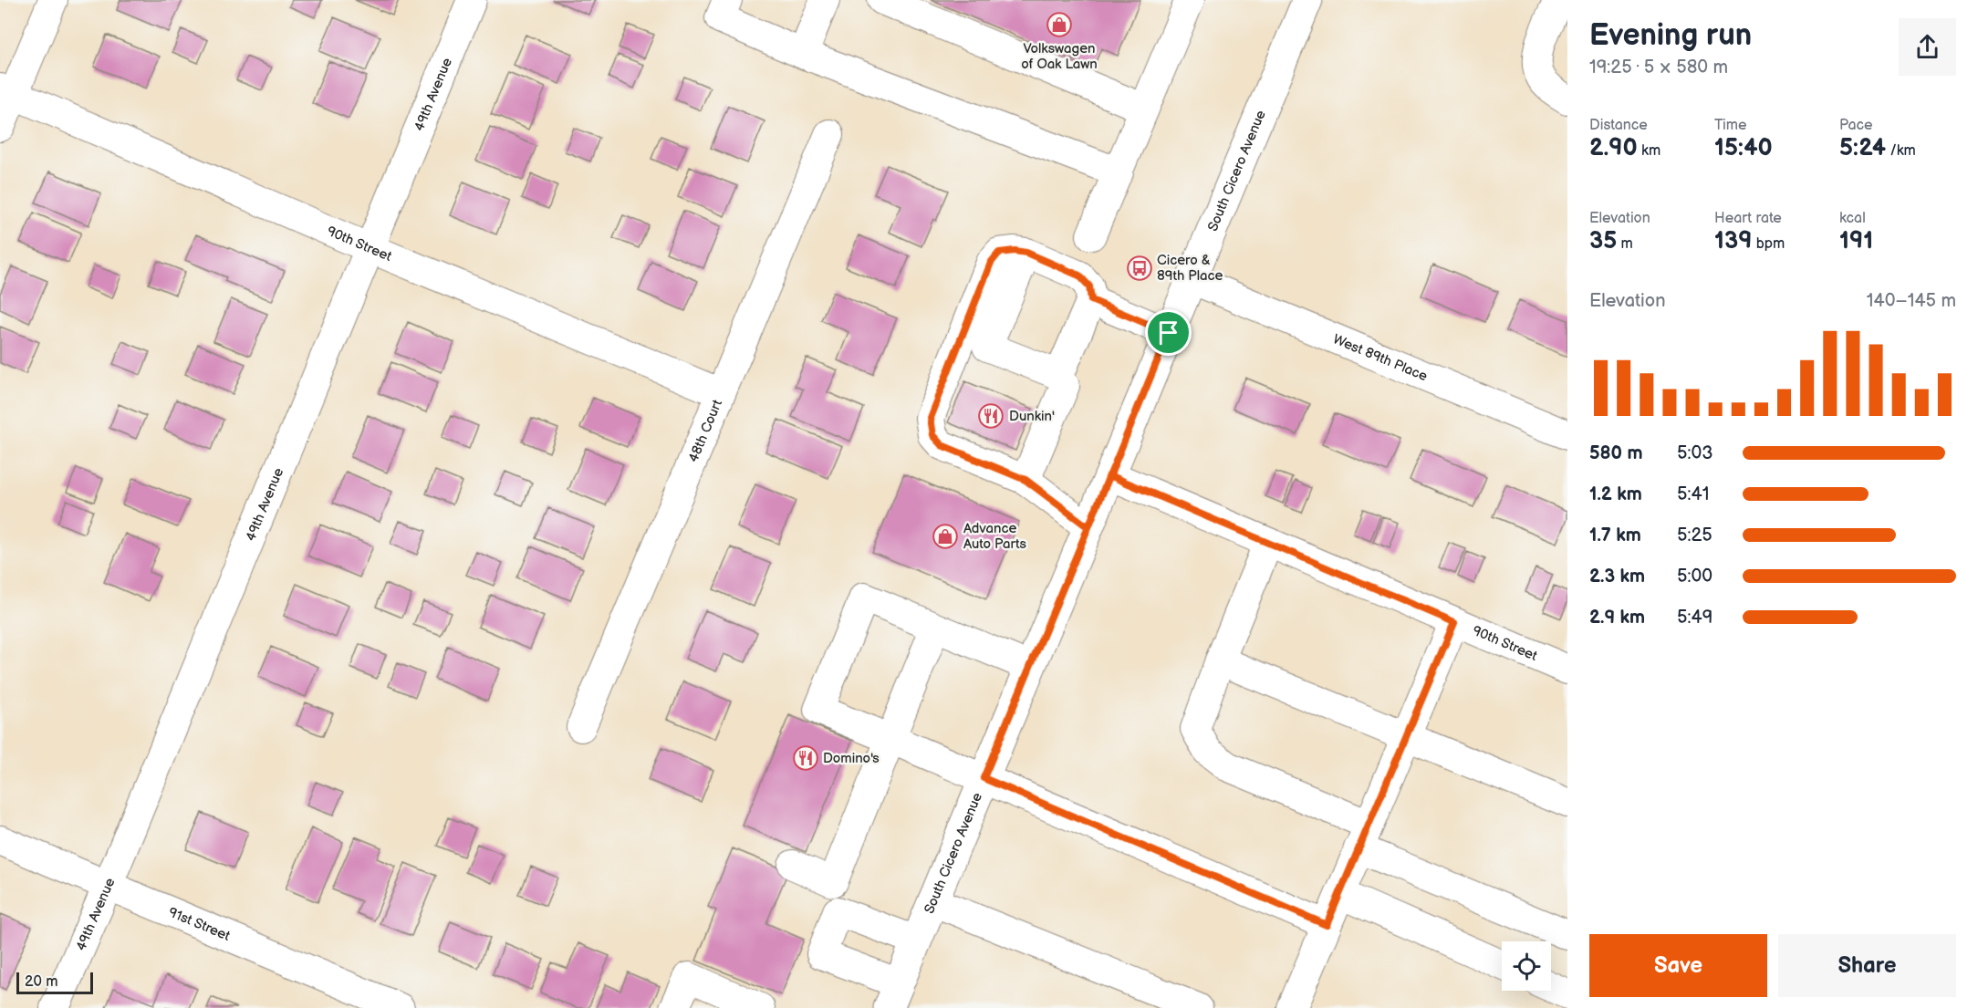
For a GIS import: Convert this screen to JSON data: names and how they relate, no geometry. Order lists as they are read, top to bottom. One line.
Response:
{"streets":{"main road":["South Cicero Avenue"],"street":["49th Avenue","90th Street","West 89th Place","48th Court","91st Street"]},"crossings":[["49th Avenue","90th Street"],["49th Avenue","91st Street"],["South Cicero Avenue","90th Street"],["South Cicero Avenue","West 89th Place"],["90th Street","48th Court"]],"places":{"shop":["Volkswagen of Oak Lawn","Advance Auto Parts"],"bus stop":["Cicero & 89th Place"],"restaurant":["Dunkin'","Domino's"]},"scale_bar":"20 m","page":{"heading":["Evening run","19:25 · 5 × 580 m"],"stats":[["Distance","2.90 km"],["Time","15:40"],["Pace","5:24 /km"],["Elevation","35 m"],["Heart rate","139 bpm"],["kcal","191"]],"chart":["Elevation","140–145 m"],"list":[{"name":"580 m","note":"5:03"},{"name":"1.2 km","note":"5:41"},{"name":"1.7 km","note":"5:25"},{"name":"2.3 km","note":"5:00"},{"name":"2.9 km","note":"5:49"}],"buttons":["Save","Share"],"scale":"20 m"}}
